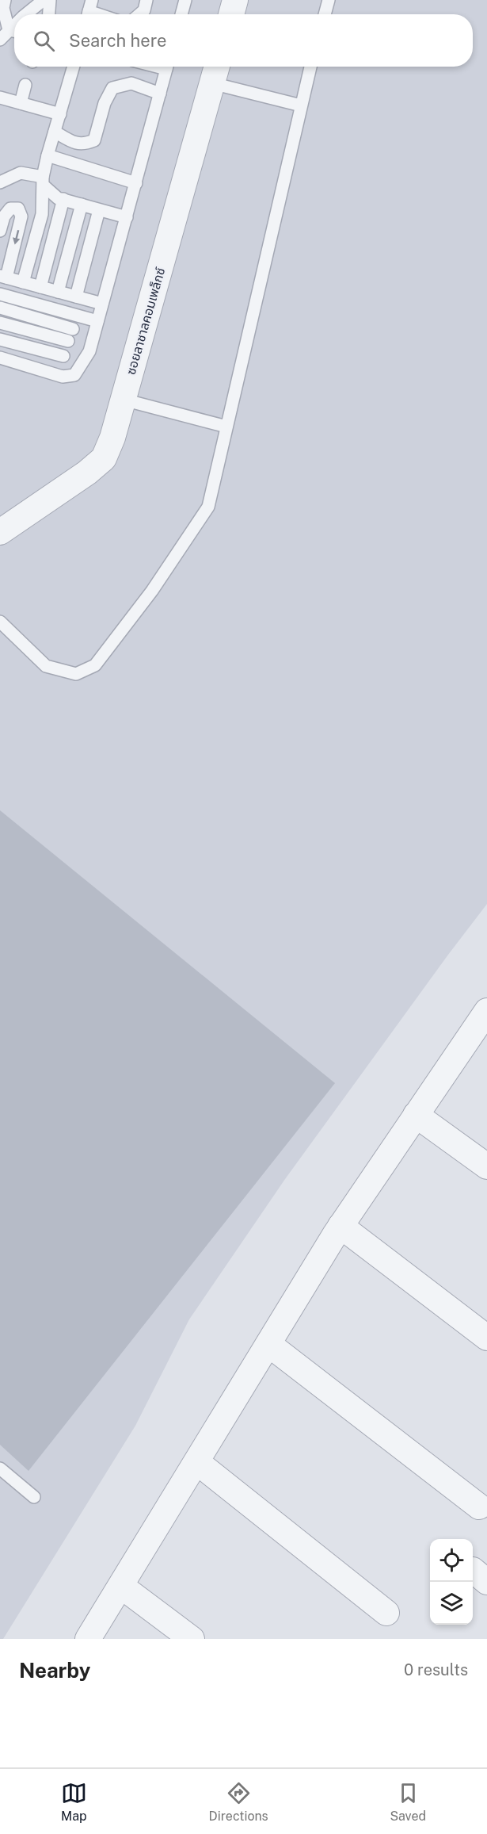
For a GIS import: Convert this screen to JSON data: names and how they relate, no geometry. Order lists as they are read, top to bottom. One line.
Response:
{"streets":{"street":["ซอยลาซาลคอมเพล็กซ์"]},"page":{"search":"Search here","heading":["Nearby","0 results"],"nav":["Map","Directions","Saved"]}}
